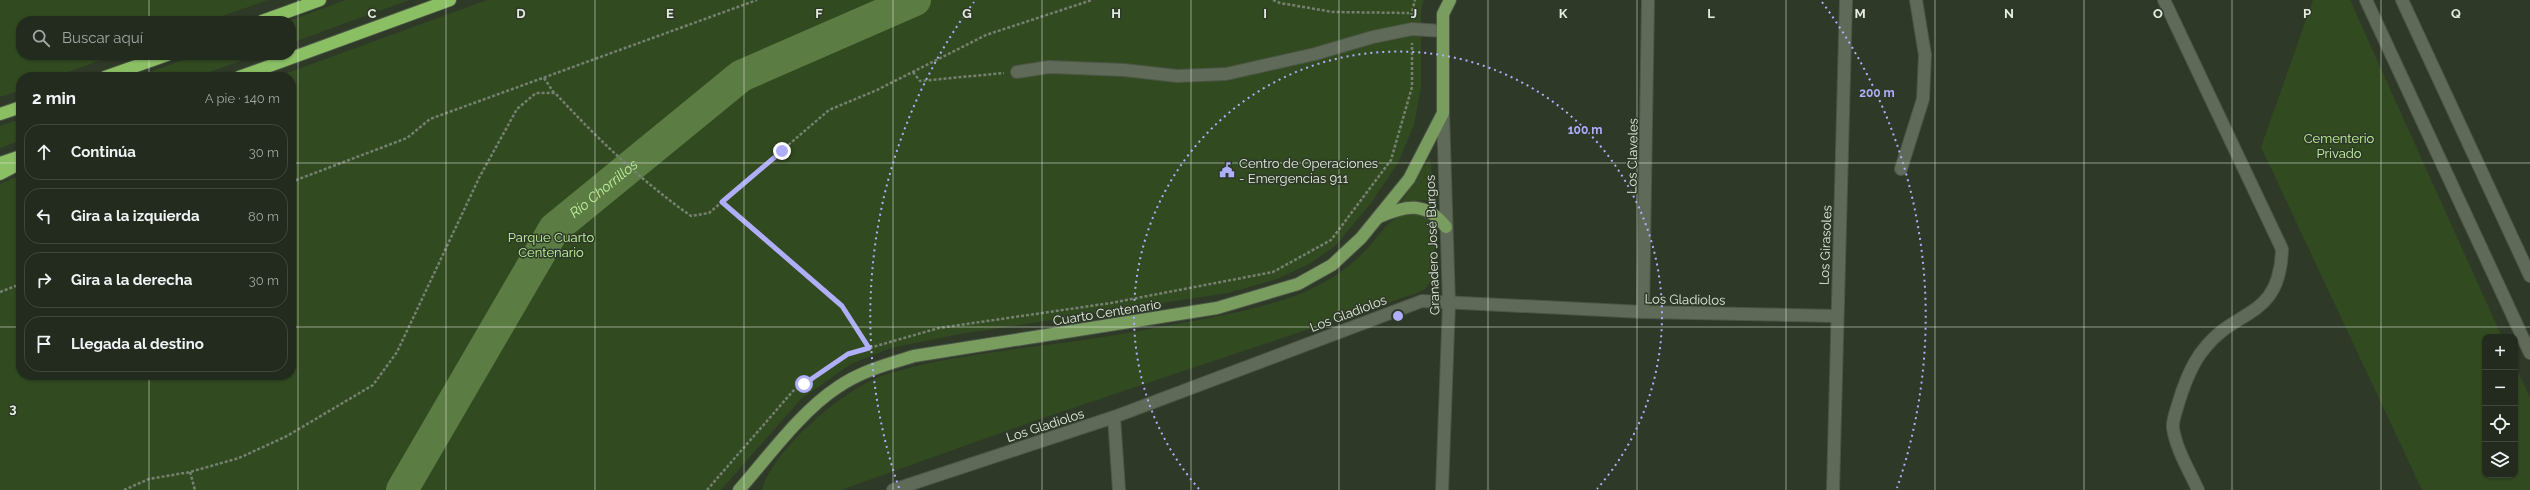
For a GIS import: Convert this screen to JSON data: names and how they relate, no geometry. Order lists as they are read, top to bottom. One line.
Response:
{"streets":{"main road":["Granadero José Burgos","Cuarto Centenario"],"street":["Los Claveles","Los Girasoles","Los Gladiolos"]},"crossings":[["Los Claveles","Los Gladiolos"],["Granadero José Burgos","Los Gladiolos"],["Granadero José Burgos","Cuarto Centenario"],["Los Girasoles","Los Gladiolos"]],"water":["Río Chorrillos"],"parks":["Cementerio Privado","Parque Cuarto Centenario"],"places":{"public building":["Centro de Operaciones - Emergencias 911"]},"page":{"search":"Buscar aquí","heading":["2 min","A pie · 140 m"],"list":[["Continúa","30 m"],["Gira a la izquierda","80 m"],["Gira a la derecha","30 m"],"Llegada al destino"],"map_buttons":["+","−"]},"grid":{"columns":["C","D","E","F","G","H","I","J","K","L","M","N","O","P","Q"],"rows":["3"]},"rings":["200 m","100 m"]}
